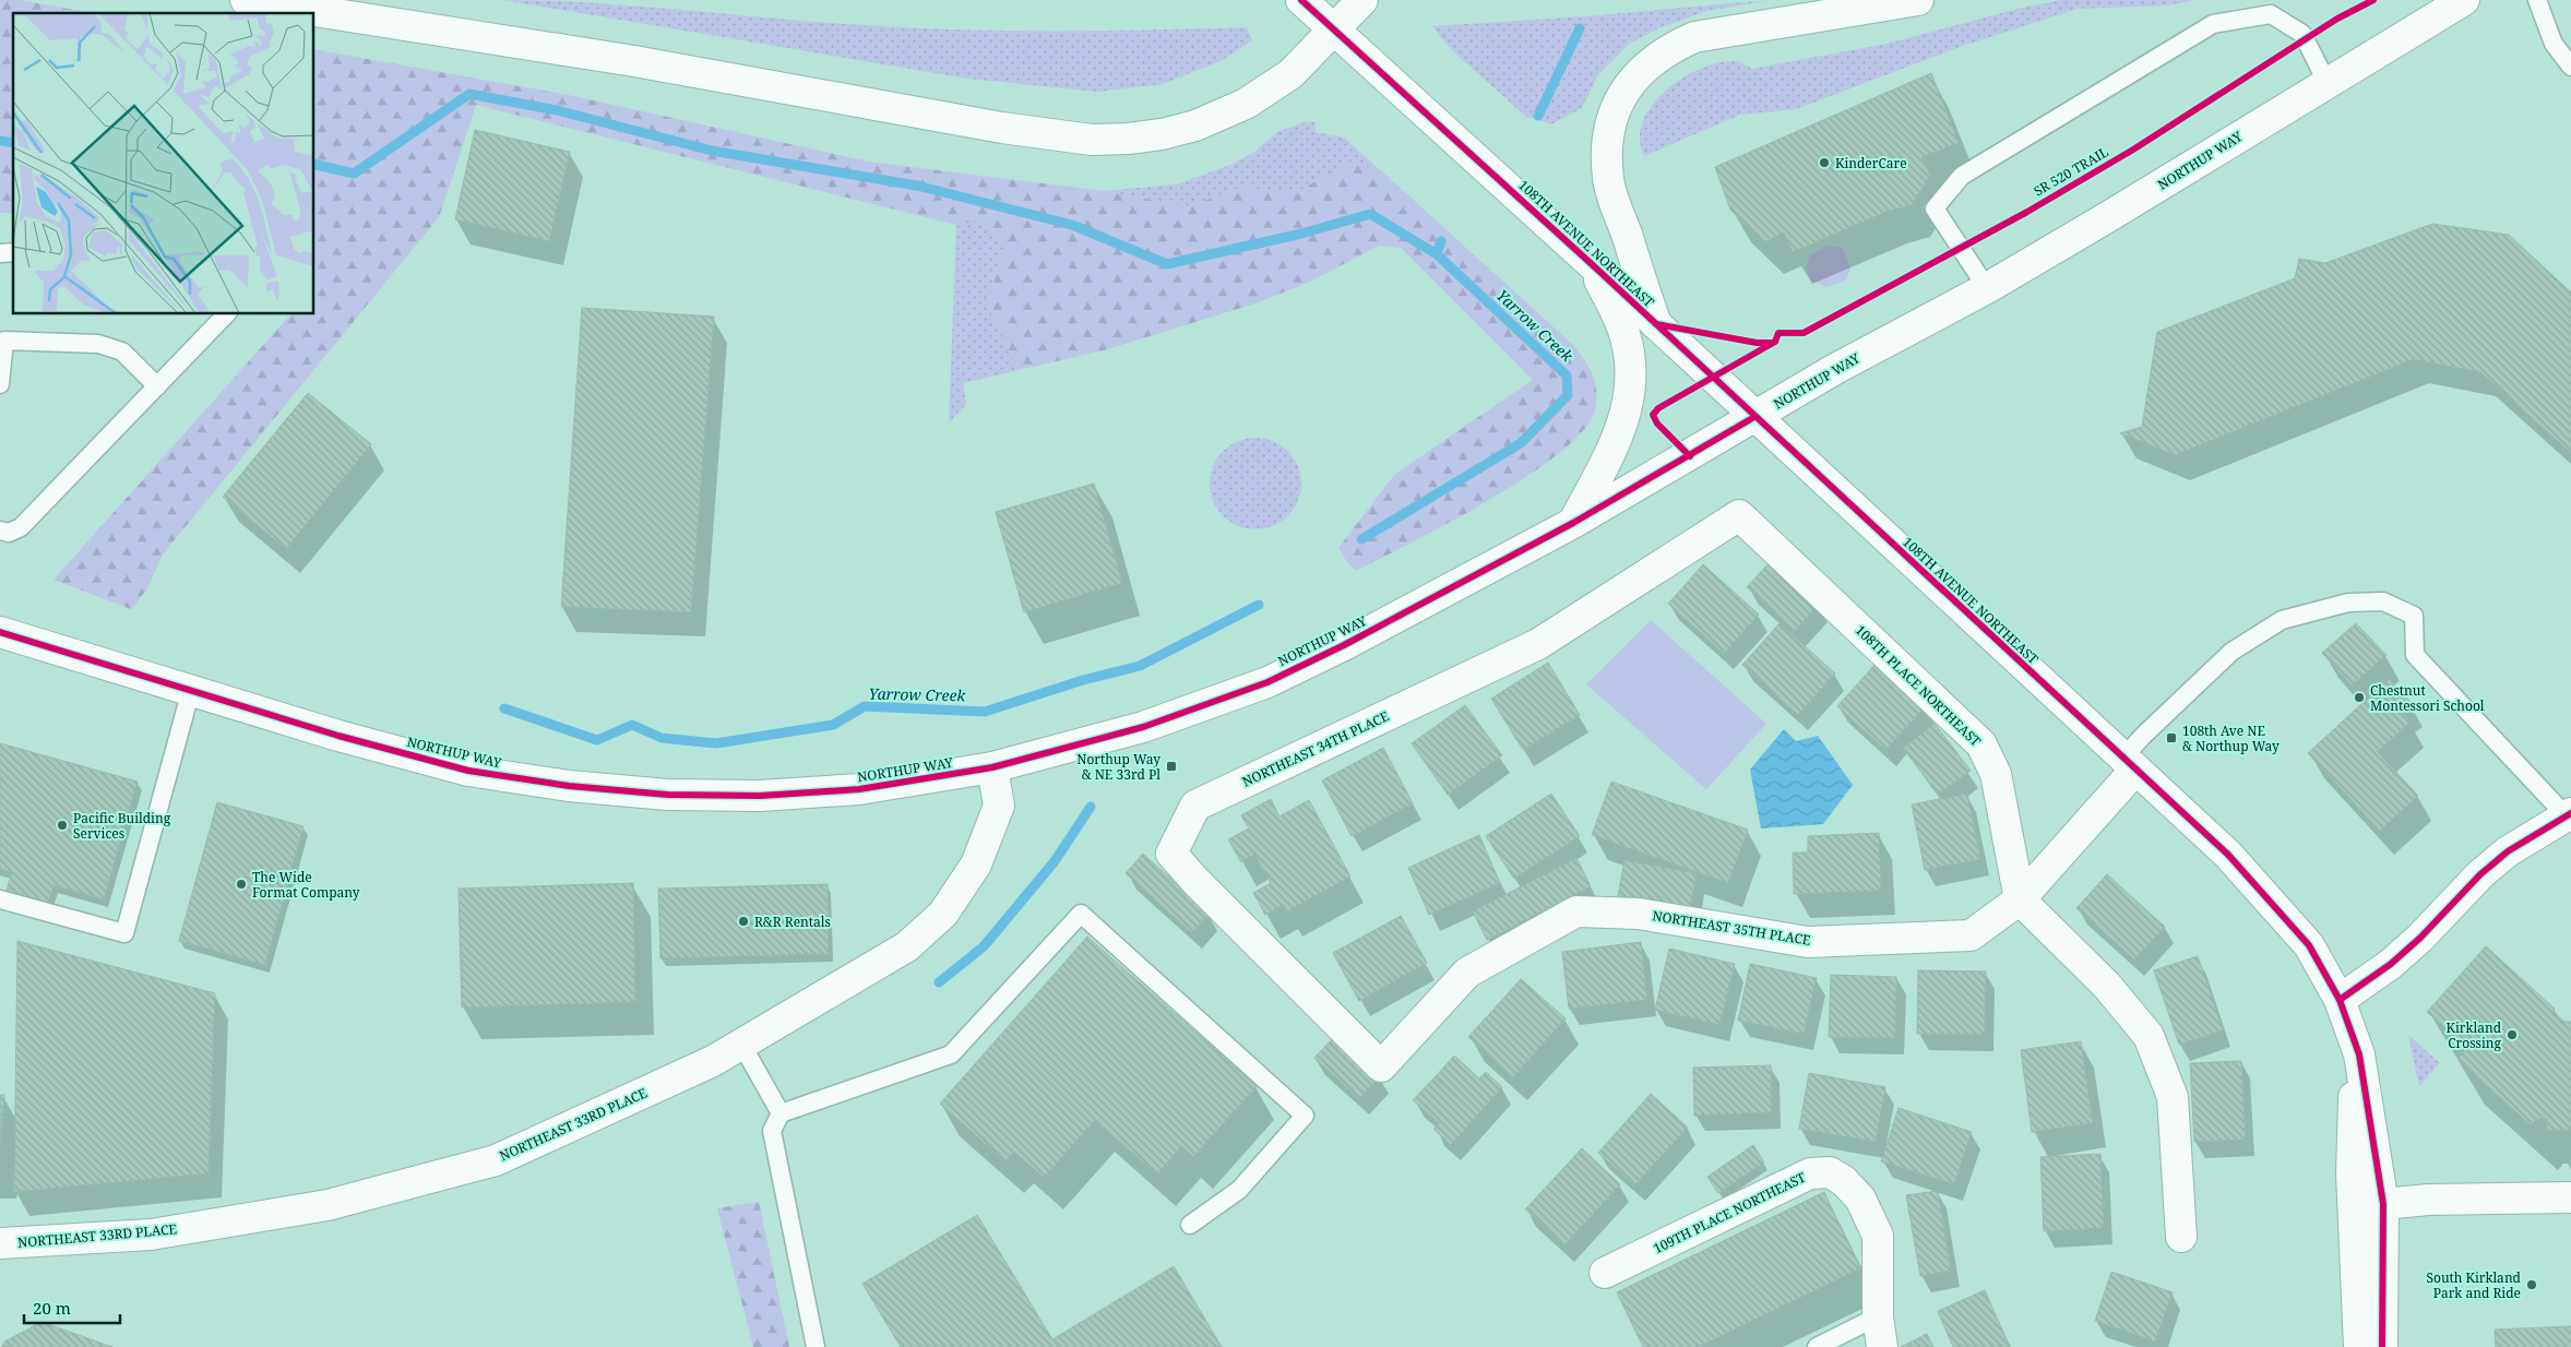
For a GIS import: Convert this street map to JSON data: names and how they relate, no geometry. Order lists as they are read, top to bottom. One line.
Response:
{"streets":{"main road":["NORTHUP WAY","108TH AVENUE NORTHEAST","108TH PLACE NORTHEAST","NORTHEAST 34TH PLACE","NORTHEAST 35TH PLACE","NORTHEAST 33RD PLACE","109TH PLACE NORTHEAST"],"cycle path":["SR 520 TRAIL"]},"crossings":[["NORTHUP WAY","108TH AVENUE NORTHEAST"],["NORTHUP WAY","NORTHEAST 33RD PLACE"],["108TH AVENUE NORTHEAST","NORTHEAST 35TH PLACE"],["108TH PLACE NORTHEAST","NORTHEAST 34TH PLACE"],["108TH PLACE NORTHEAST","NORTHEAST 35TH PLACE"],["NORTHEAST 34TH PLACE","NORTHEAST 35TH PLACE"]],"water":["Yarrow Creek"],"places":{"other":["KinderCare","Chestnut Montessori School","Pacific Building Services","The Wide Format Company","R&R Rentals","Kirkland Crossing","South Kirkland Park and Ride"],"transit":["108th Ave NE & Northup Way","Northup Way & NE 33rd Pl"]},"scale_bar":"20 m"}
